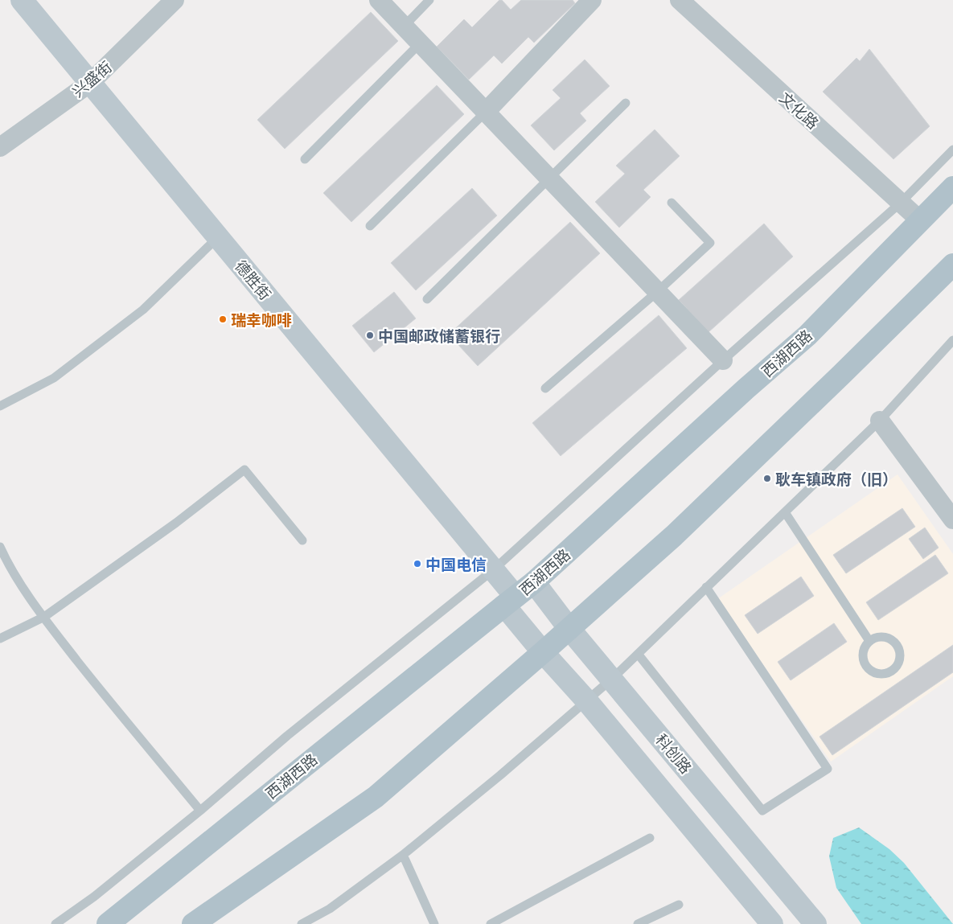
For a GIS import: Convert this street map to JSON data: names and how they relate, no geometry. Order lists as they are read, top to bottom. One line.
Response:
{"streets":{"main road":["西湖西路"],"street":["兴盛街","文化路","德胜街","科创路"]},"crossings":[["兴盛街","德胜街"],["文化路","西湖西路"],["德胜街","西湖西路"],["西湖西路","科创路"]],"places":["瑞幸咖啡","中国邮政储蓄银行","耿车镇政府（旧）","中国电信"]}
